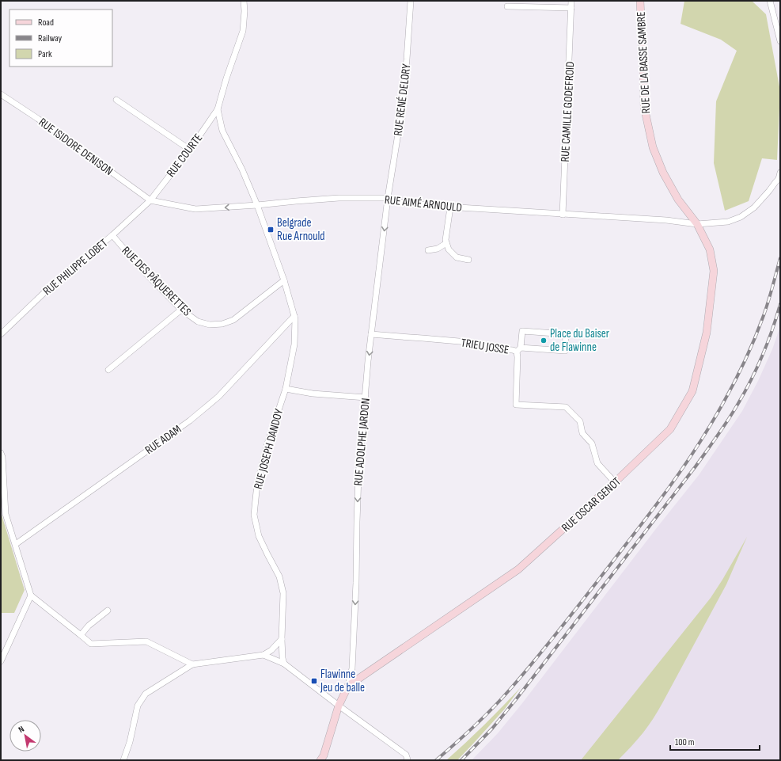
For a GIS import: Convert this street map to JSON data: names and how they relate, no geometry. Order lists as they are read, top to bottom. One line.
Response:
{"streets":{"street":["RUE DE LA BASSE SAMBRE","RUE RENÉ DELORY","RUE CAMILLE GODEFROID","RUE ISIDORE DENISON","RUE COURTE","RUE AIMÉ ARNOULD","RUE PHILIPPE LOBET","RUE DES PÂQUERETTES","TRIEU JOSSE","RUE ADAM","RUE ADOLPHE JARDON","RUE JOSEPH DANDOY","RUE OSCAR GENOT"]},"crossings":[["RUE DE LA BASSE SAMBRE","RUE AIMÉ ARNOULD"],["RUE DE LA BASSE SAMBRE","RUE OSCAR GENOT"],["RUE RENÉ DELORY","RUE AIMÉ ARNOULD"],["RUE RENÉ DELORY","RUE ADOLPHE JARDON"],["RUE CAMILLE GODEFROID","RUE AIMÉ ARNOULD"],["RUE ISIDORE DENISON","RUE COURTE"],["RUE ISIDORE DENISON","RUE AIMÉ ARNOULD"],["RUE ISIDORE DENISON","RUE PHILIPPE LOBET"],["RUE COURTE","RUE AIMÉ ARNOULD"],["RUE COURTE","RUE PHILIPPE LOBET"],["RUE COURTE","RUE JOSEPH DANDOY"],["RUE AIMÉ ARNOULD","RUE PHILIPPE LOBET"],["RUE AIMÉ ARNOULD","RUE ADOLPHE JARDON"],["RUE AIMÉ ARNOULD","RUE JOSEPH DANDOY"],["RUE AIMÉ ARNOULD","RUE OSCAR GENOT"],["RUE PHILIPPE LOBET","RUE DES PÂQUERETTES"],["RUE DES PÂQUERETTES","RUE JOSEPH DANDOY"],["TRIEU JOSSE","RUE ADOLPHE JARDON"],["TRIEU JOSSE","RUE OSCAR GENOT"],["RUE ADAM","RUE JOSEPH DANDOY"],["RUE ADOLPHE JARDON","RUE OSCAR GENOT"]],"one_way":["RUE ADOLPHE JARDON"],"places":{"transit":["Belgrade Rue Arnould","Flawinne Jeu de balle"],"other":["Place du Baiser de Flawinne"]},"legend":["Road","Railway","Park"],"scale_bar":"100 m","north":"top left"}
